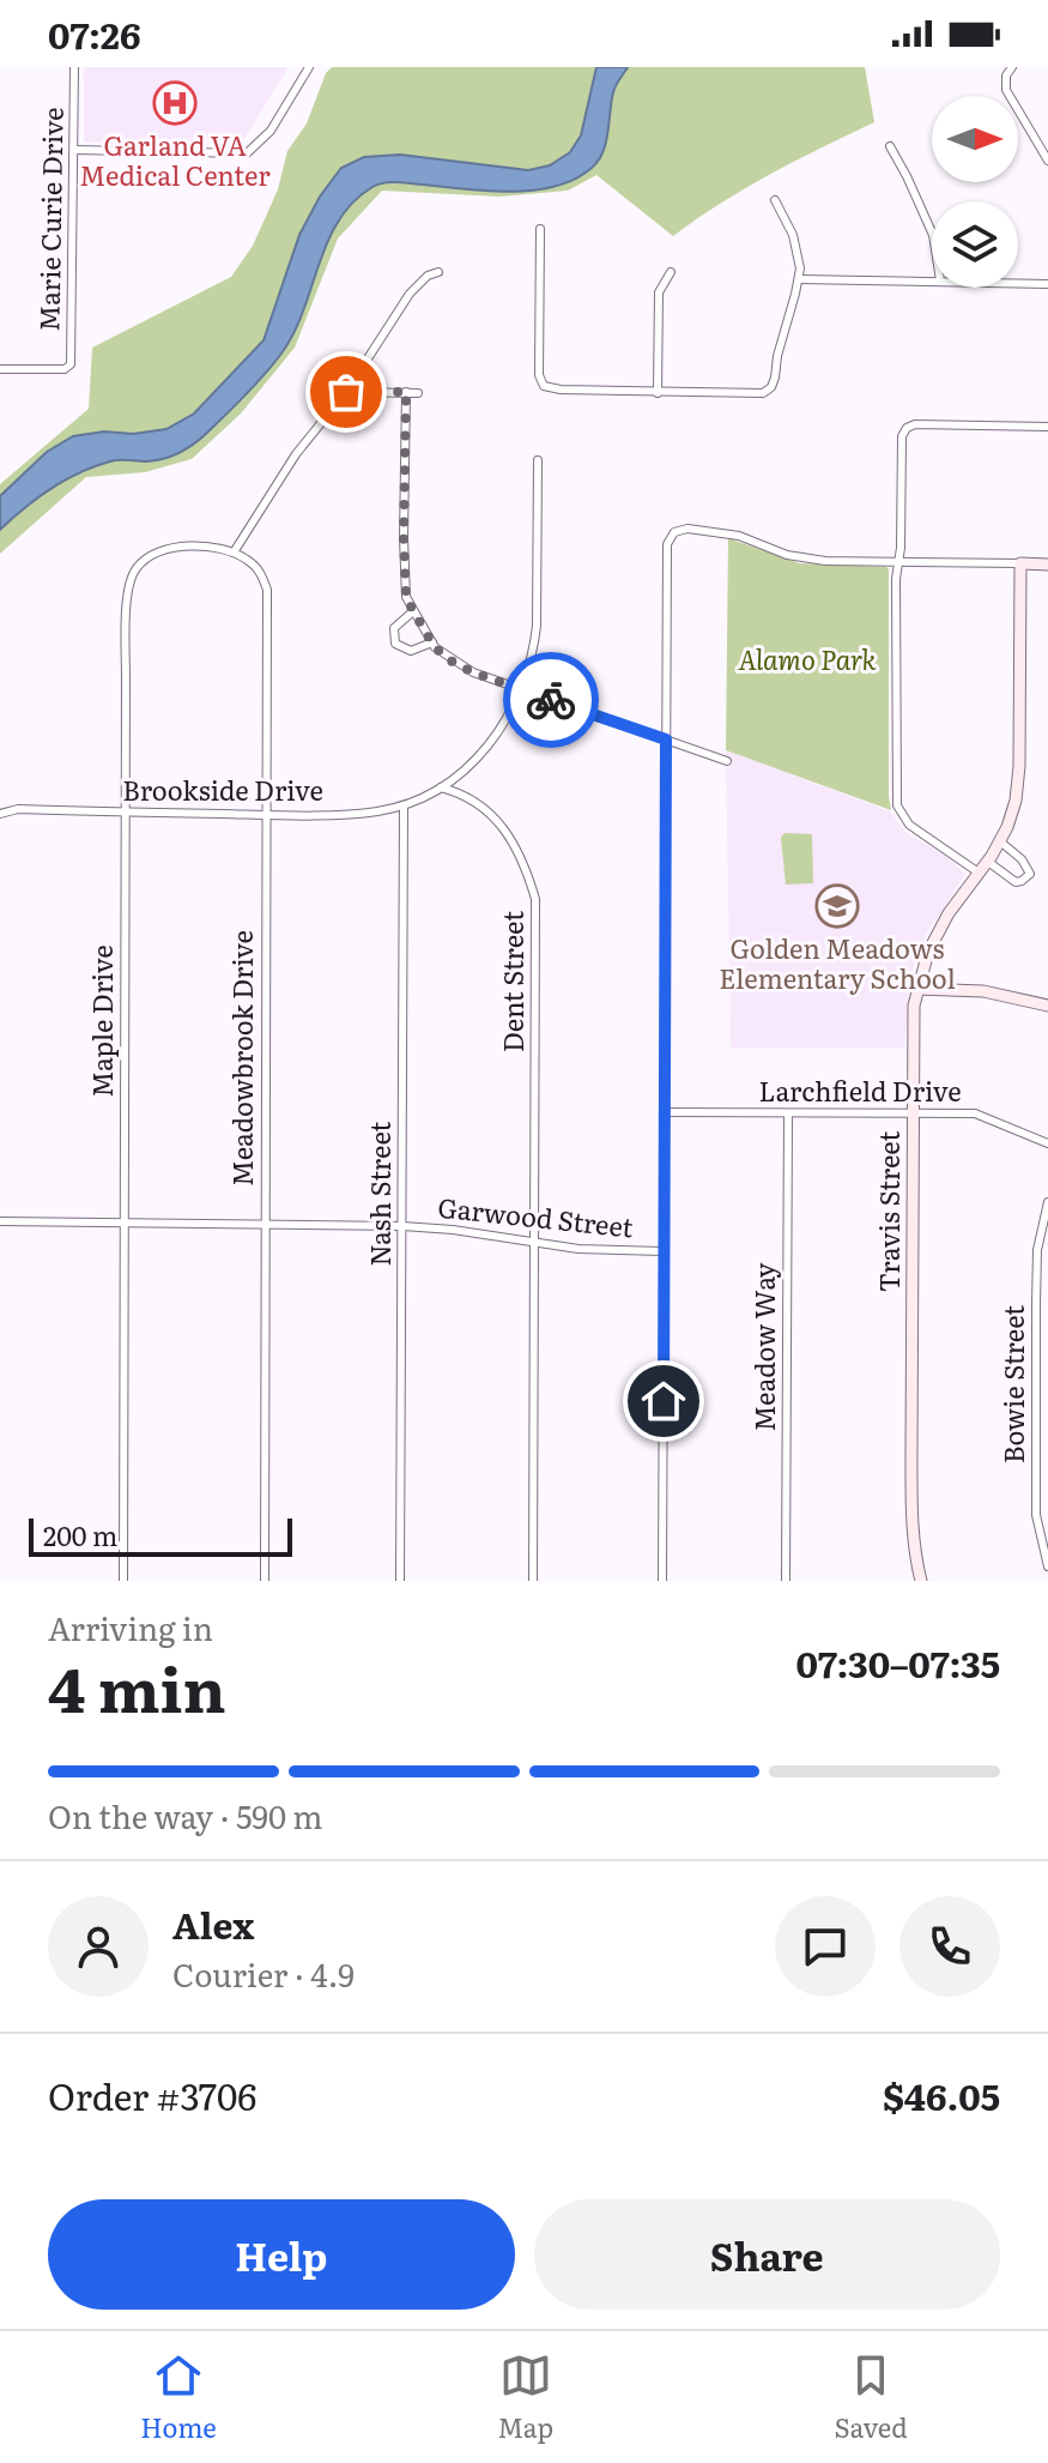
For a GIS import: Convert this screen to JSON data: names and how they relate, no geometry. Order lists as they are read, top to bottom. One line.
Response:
{"streets":{"street":["Marie Curie Drive","Brookside Drive","Dent Street","Maple Drive","Meadowbrook Drive","Larchfield Drive","Nash Street","Travis Street","Garwood Street","Meadow Way","Bowie Street"]},"crossings":[["Brookside Drive","Dent Street"],["Brookside Drive","Maple Drive"],["Brookside Drive","Meadowbrook Drive"],["Brookside Drive","Nash Street"],["Dent Street","Garwood Street"],["Maple Drive","Meadowbrook Drive"],["Maple Drive","Garwood Street"],["Meadowbrook Drive","Garwood Street"],["Larchfield Drive","Travis Street"],["Larchfield Drive","Meadow Way"],["Nash Street","Garwood Street"]],"parks":["Alamo Park"],"places":{"hospital":["Garland VA Medical Center"],"school or university":["Golden Meadows Elementary School"]},"scale_bar":"200 m","north":"right","page":{"status":"07:26","scale":"200 m","heading":["4 min","Arriving in","07:30–07:35"],"panel":["Alex","Courier · 4.9","Order #3706","$46.05"],"bar":"On the way · 590 m","buttons":["Help","Share"],"tabs":["Home","Map","Saved"]}}
